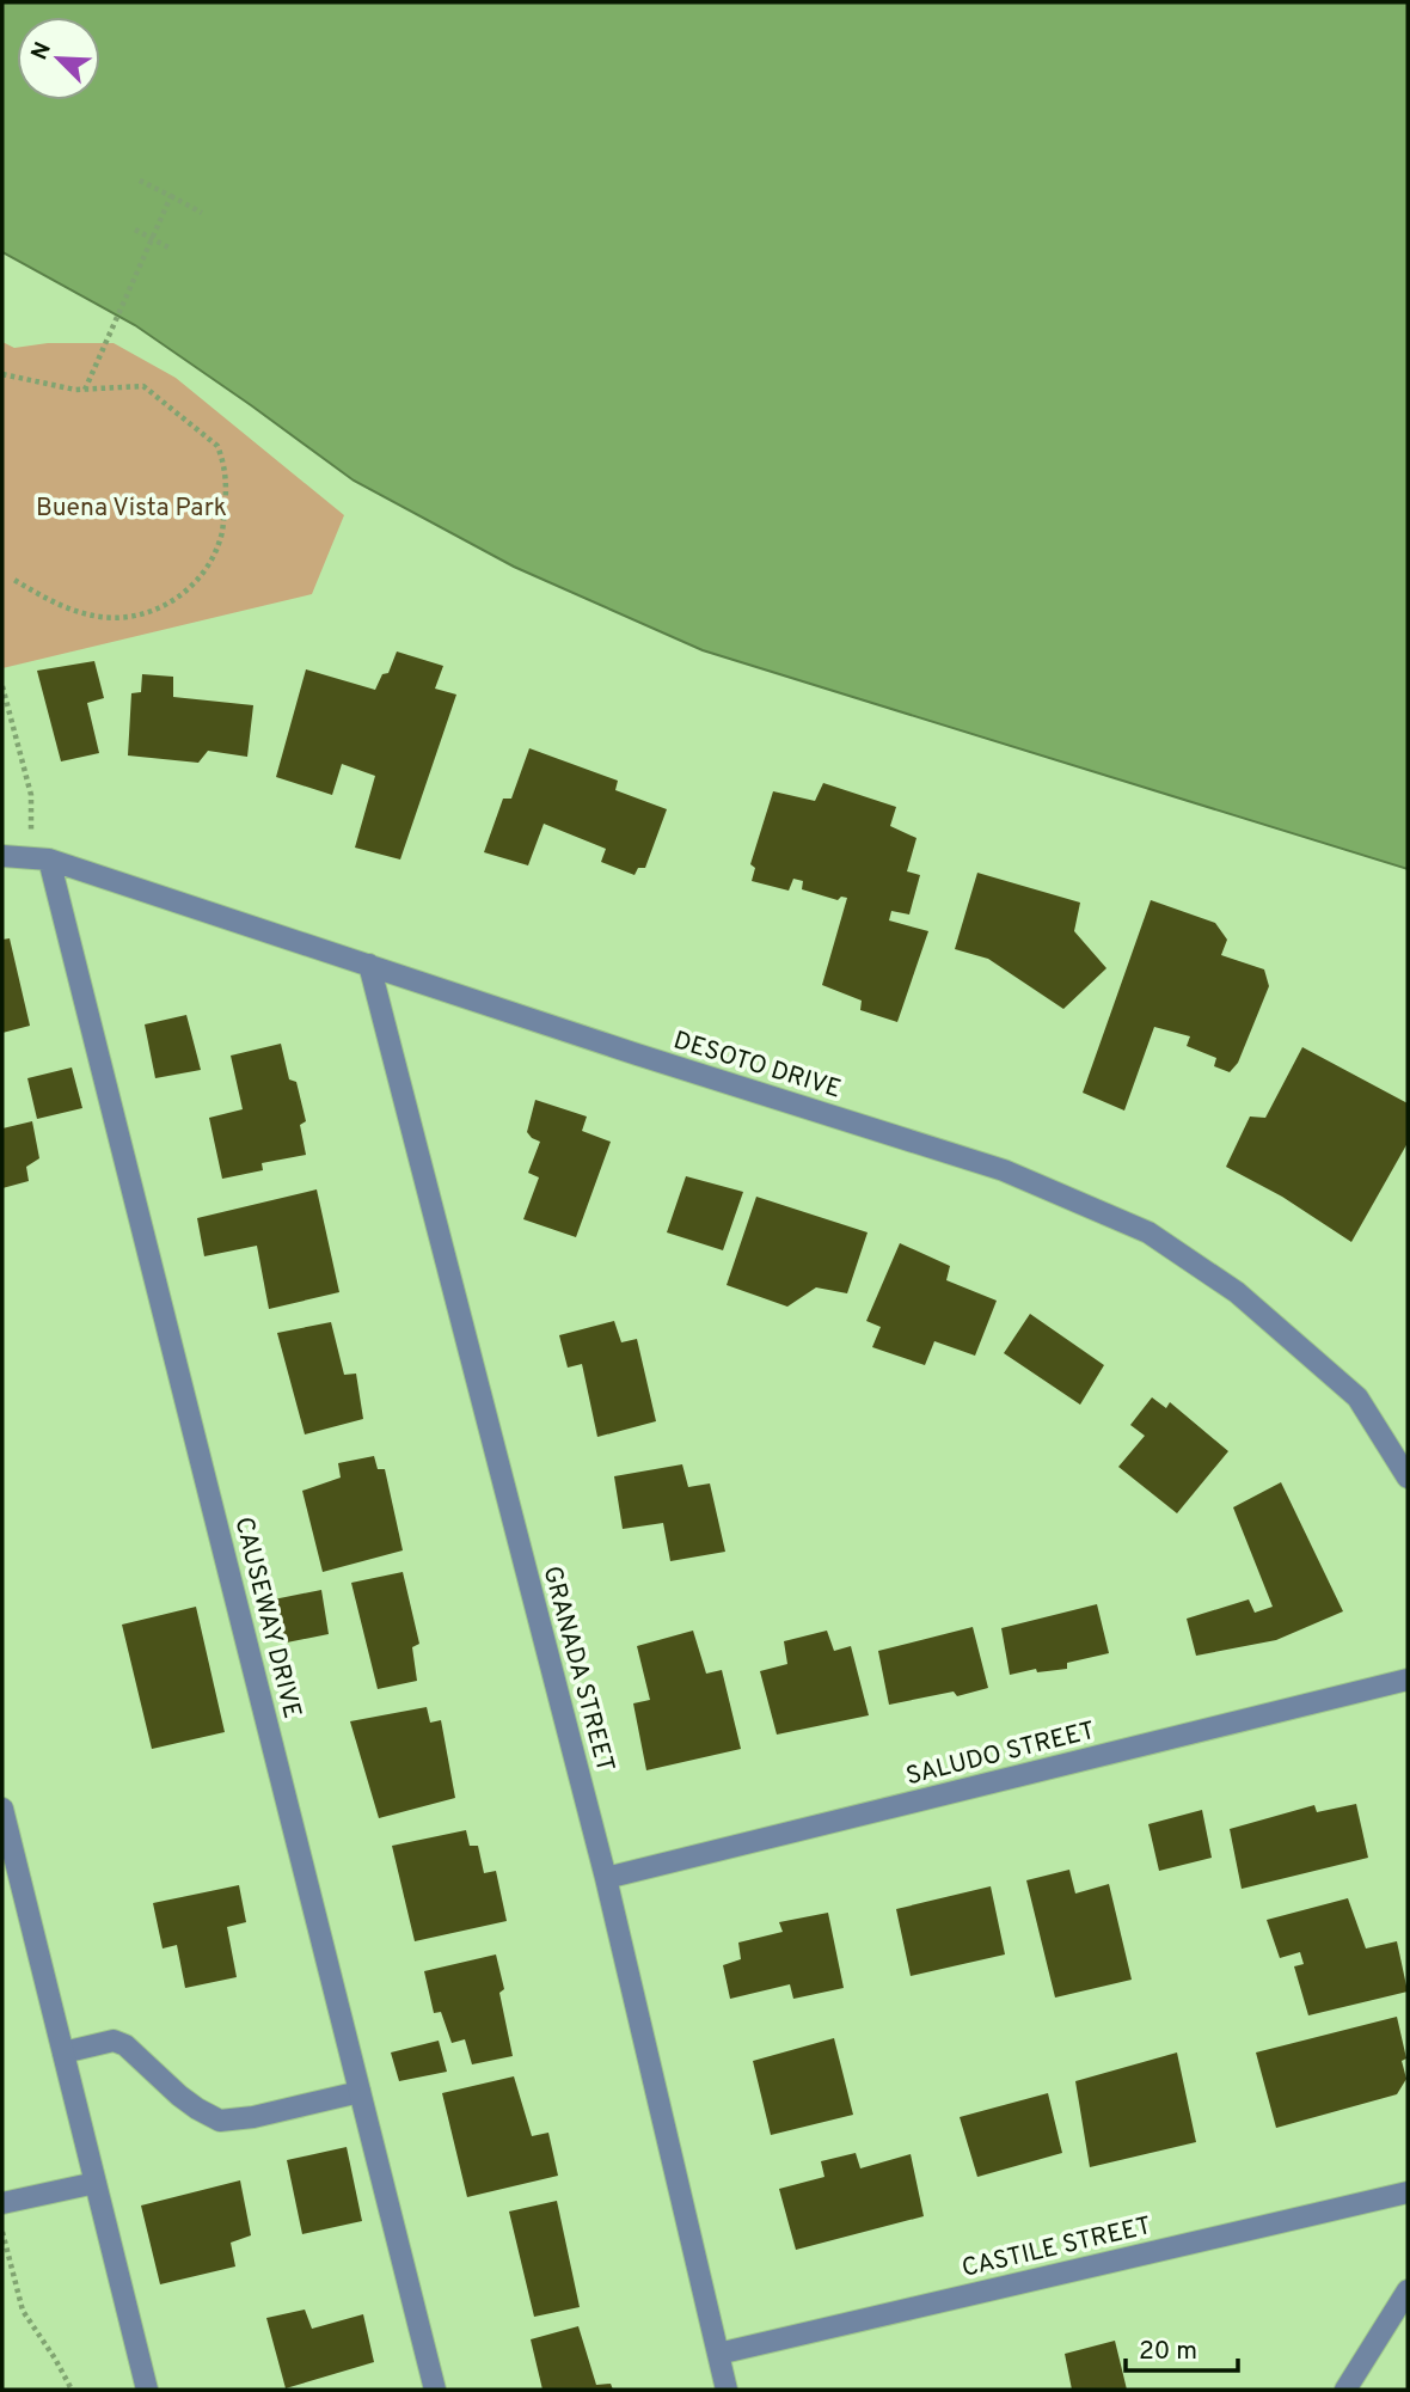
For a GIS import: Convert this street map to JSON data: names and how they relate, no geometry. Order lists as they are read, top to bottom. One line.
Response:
{"streets":{"street":["DESOTO DRIVE","CAUSEWAY DRIVE","GRANADA STREET","SALUDO STREET","CASTILE STREET"]},"crossings":[["DESOTO DRIVE","CAUSEWAY DRIVE"],["DESOTO DRIVE","GRANADA STREET"],["GRANADA STREET","SALUDO STREET"],["GRANADA STREET","CASTILE STREET"]],"parks":["Buena Vista Park"],"scale_bar":"20 m","north":"top left"}
